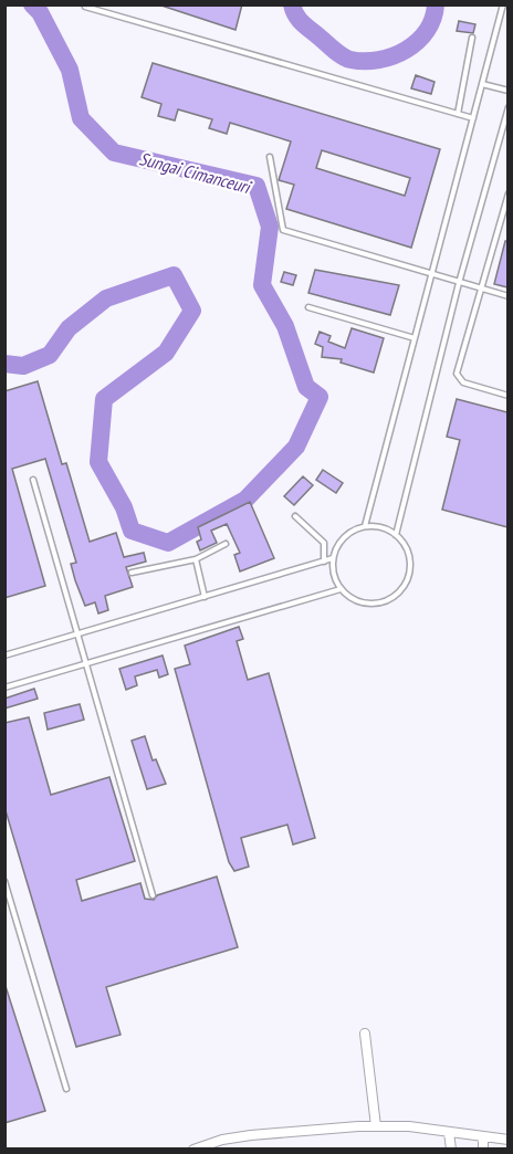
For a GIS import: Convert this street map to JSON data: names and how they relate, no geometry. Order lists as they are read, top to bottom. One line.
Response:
{"water":["Sungai Cimanceuri"]}
